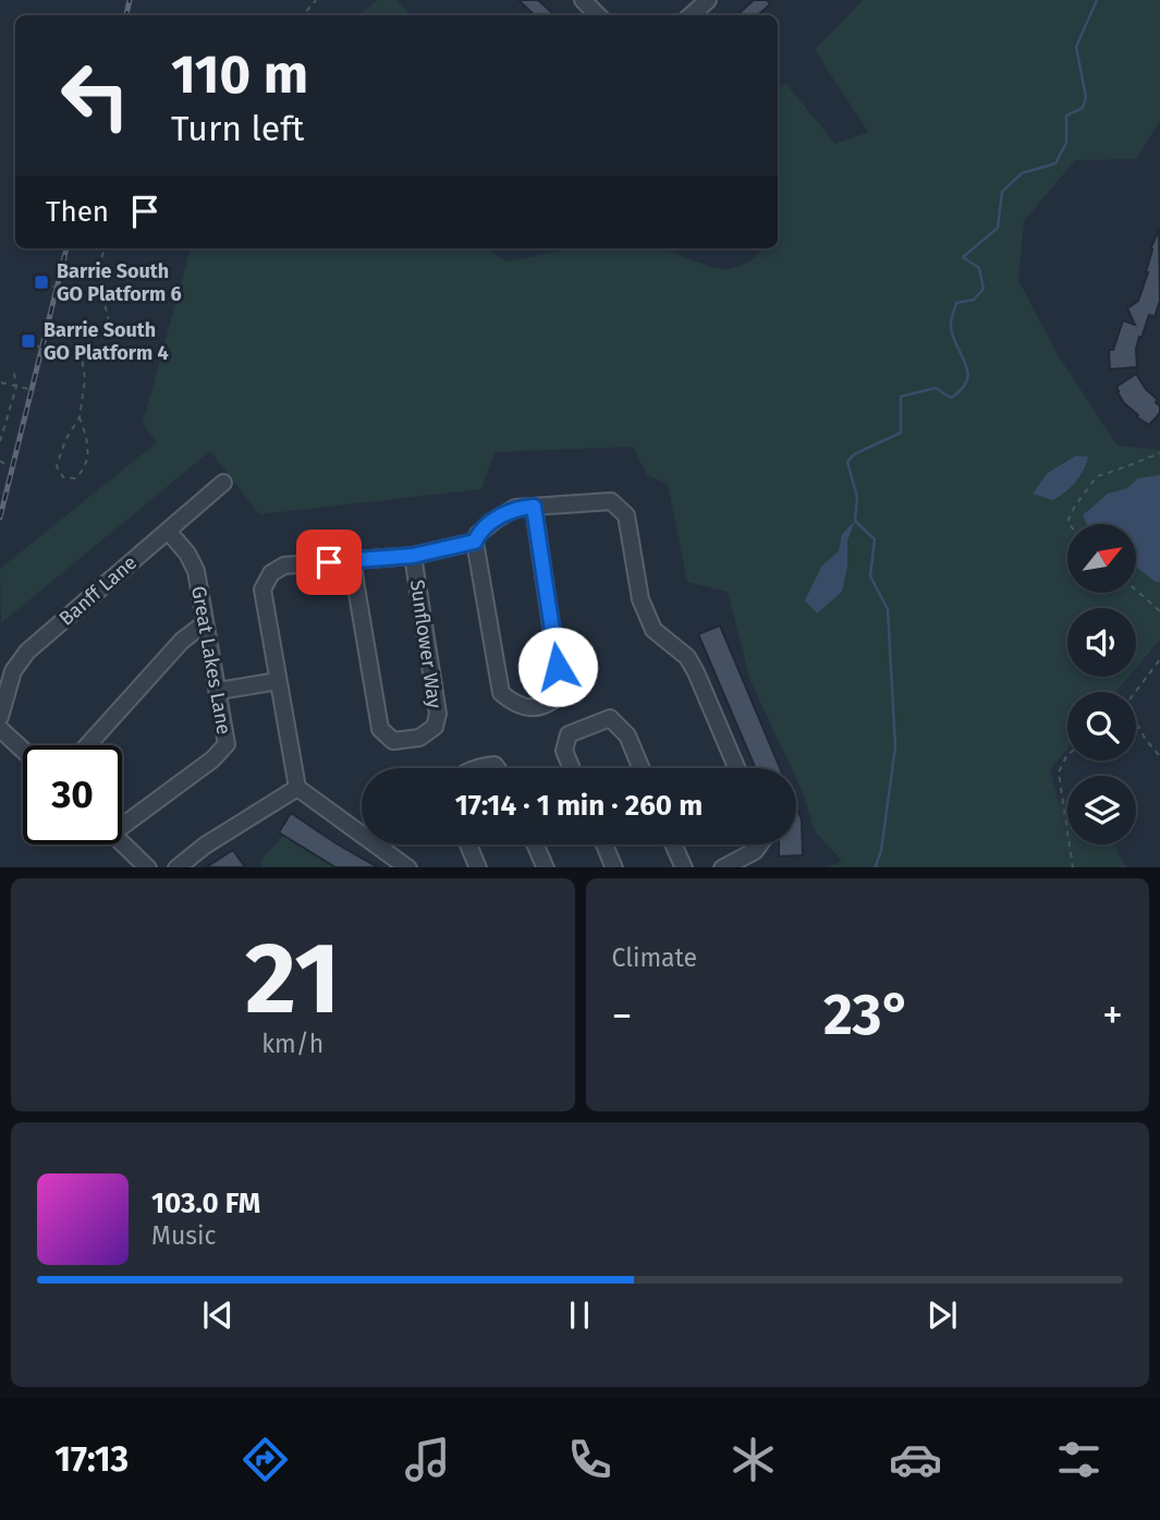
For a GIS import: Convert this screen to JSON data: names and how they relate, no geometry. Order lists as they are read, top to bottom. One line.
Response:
{"streets":{"street":["Banff Lane","Sunflower Way","Great Lakes Lane"]},"crossings":[["Banff Lane","Great Lakes Lane"]],"places":{"transit":["Barrie South GO Platform 6","Barrie South GO Platform 4"]},"north":"top right","page":{"turn":["110 m","Turn left"],"then":"Then","limit":"30","trip":"17:14 · 1 min · 260 m","tile":[["21","km/h"],"Climate"],"heat":["−","23°","+"],"song":["103.0 FM","Music"],"tabs":"17:13"}}
